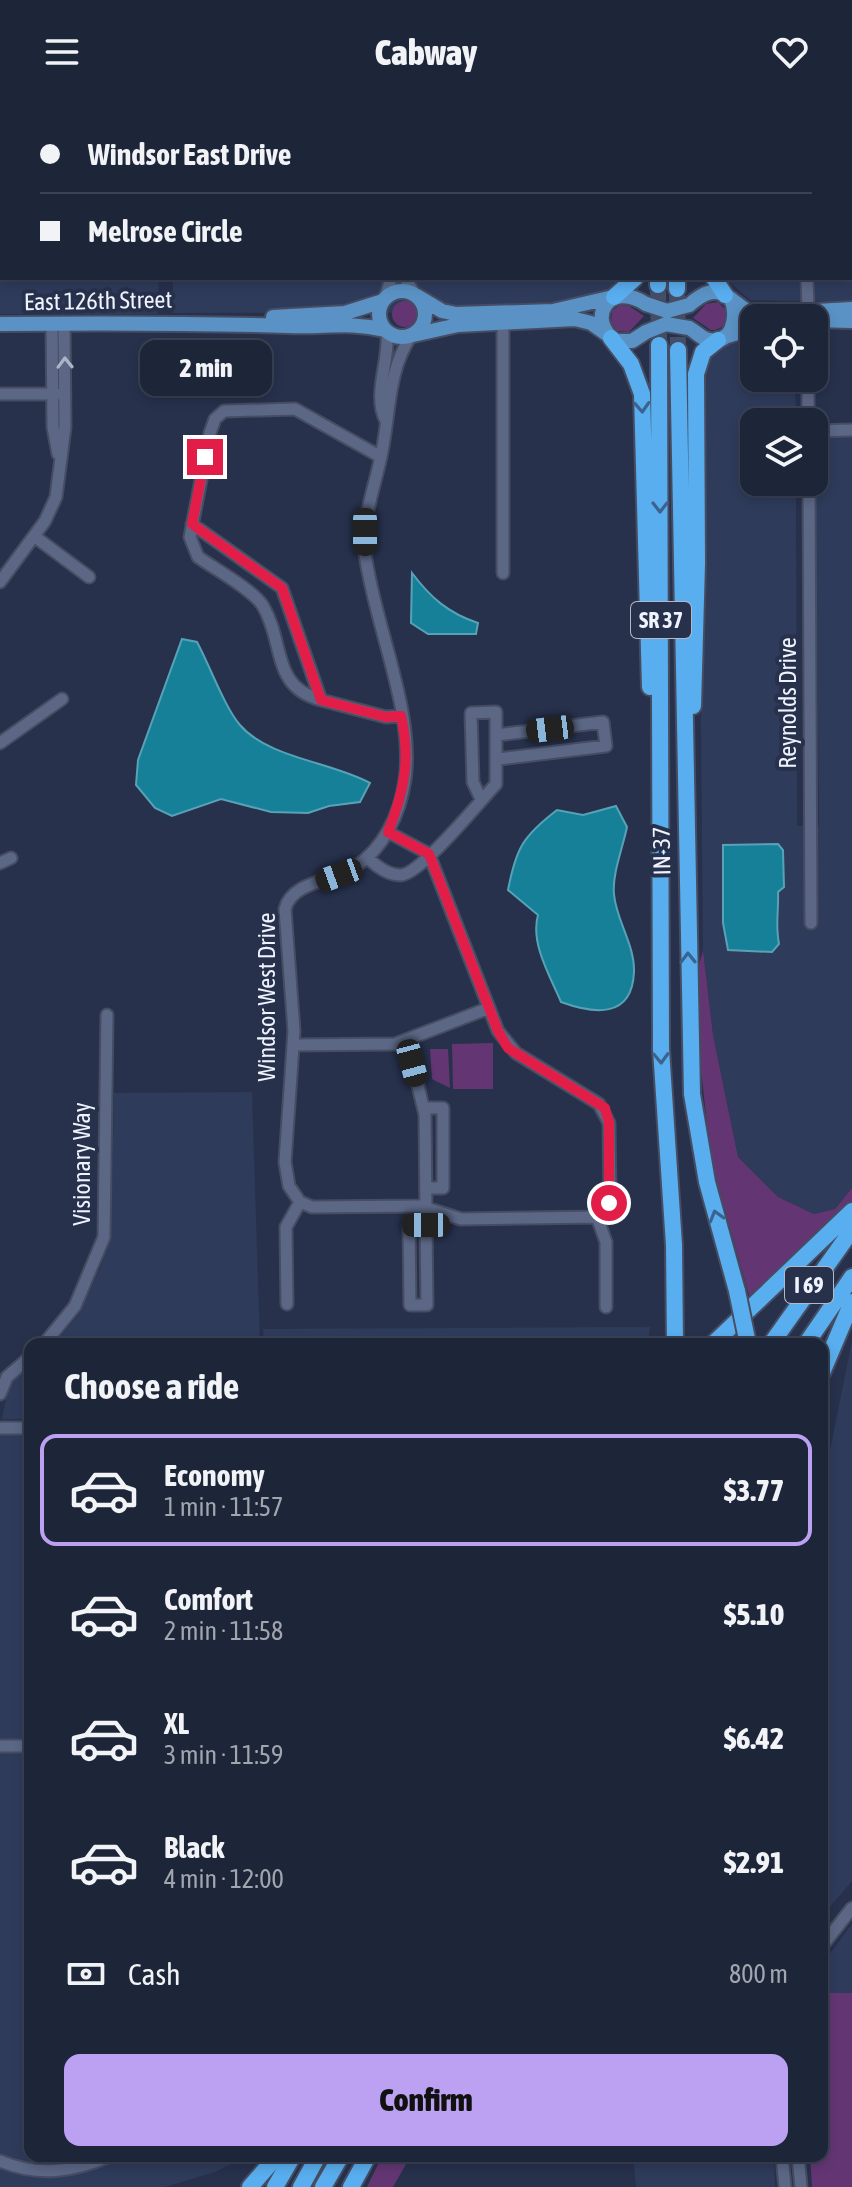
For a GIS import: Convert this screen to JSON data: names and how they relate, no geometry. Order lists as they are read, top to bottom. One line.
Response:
{"streets":{"highway":["SR 37","IN-37","I 69"],"main road":["East 126th Street"],"street":["Reynolds Drive","Windsor West Drive","Visionary Way"]},"page":{"header":"Cabway","banner":["Windsor East Drive","Melrose Circle"],"bubble":"2 min","heading":"Choose a ride","list":[{"name":"Economy","note":"1 min · 11:57","value":"$3.77"},{"name":"Comfort","note":"2 min · 11:58","value":"$5.10"},{"name":"XL","note":"3 min · 11:59","value":"$6.42"},{"name":"Black","note":"4 min · 12:00","value":"$2.91"}],"pay":["Cash","800 m"],"buttons":"Confirm"}}
